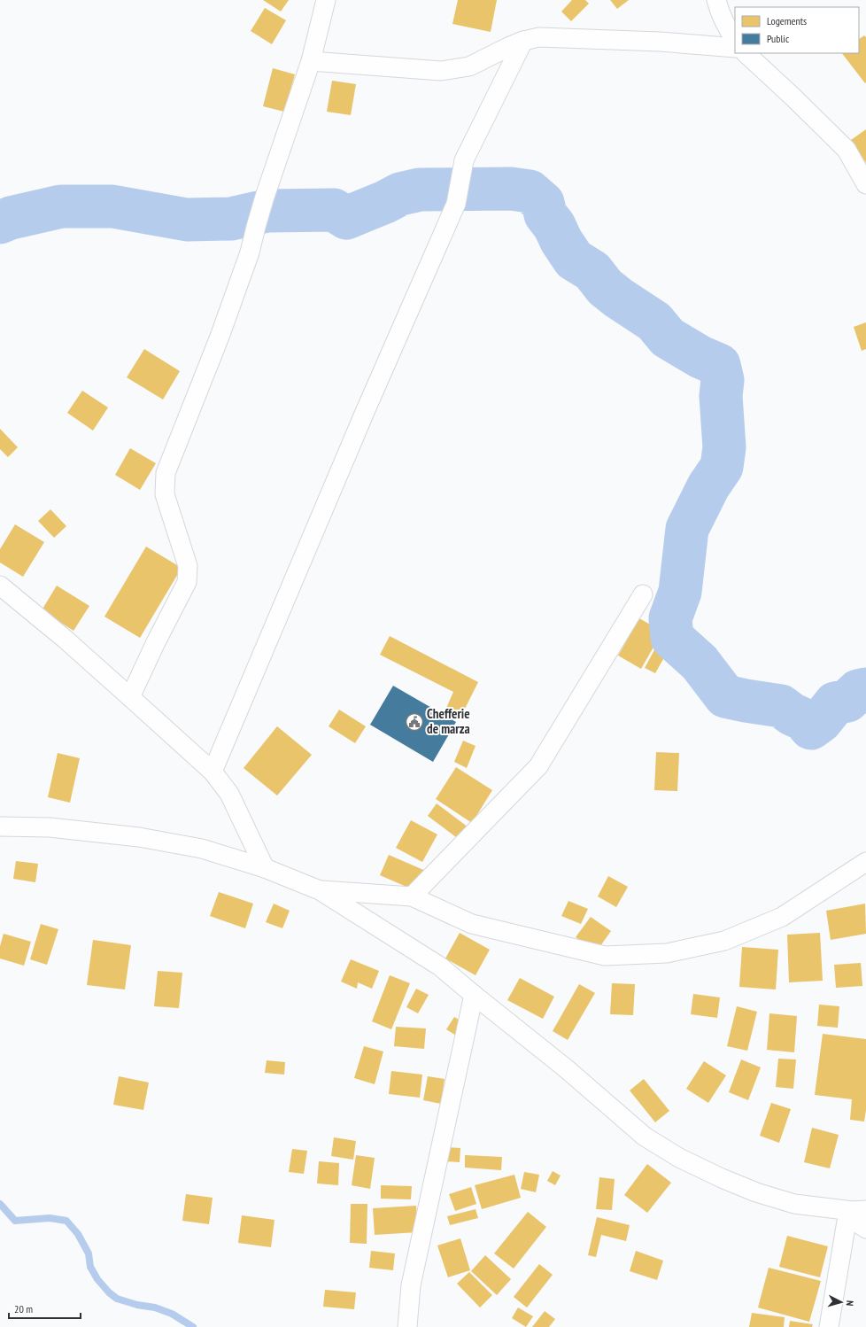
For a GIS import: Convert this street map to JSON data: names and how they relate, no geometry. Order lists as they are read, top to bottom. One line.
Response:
{"places":{"public building":["Chefferie de marza"]},"legend":["Logements","Public"],"scale_bar":"20 m","north":"right"}
